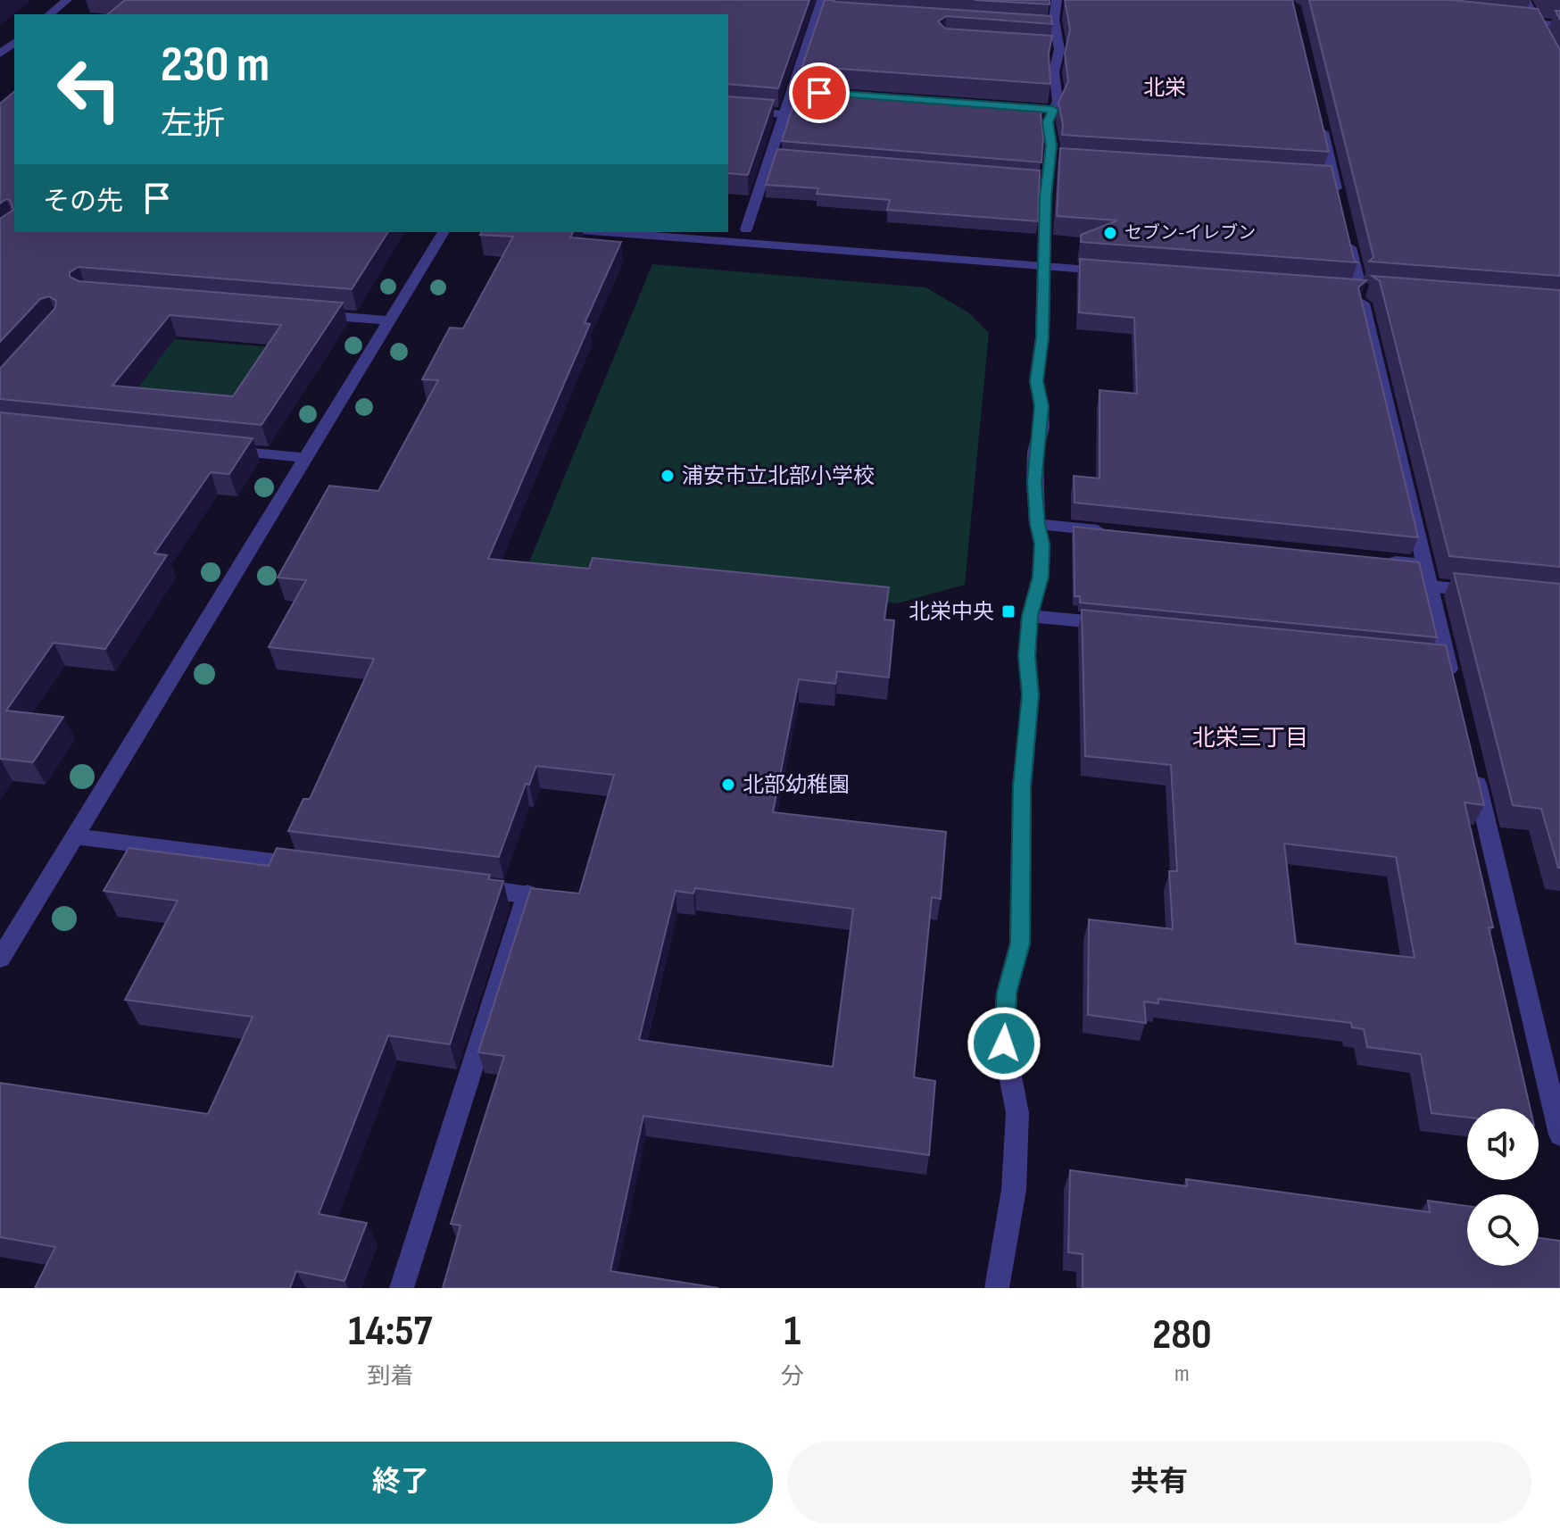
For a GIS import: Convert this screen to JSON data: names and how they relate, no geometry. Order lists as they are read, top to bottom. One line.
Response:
{"districts":["北栄","北栄三丁目"],"places":{"other":["セブン-イレブン","浦安市立北部小学校","北部幼稚園"],"transit":["北栄中央"]},"page":{"turn":["230 m","左折"],"then":"その先","eta":["14:57","到着","1","分","280","m"],"buttons":["終了","共有"]}}
